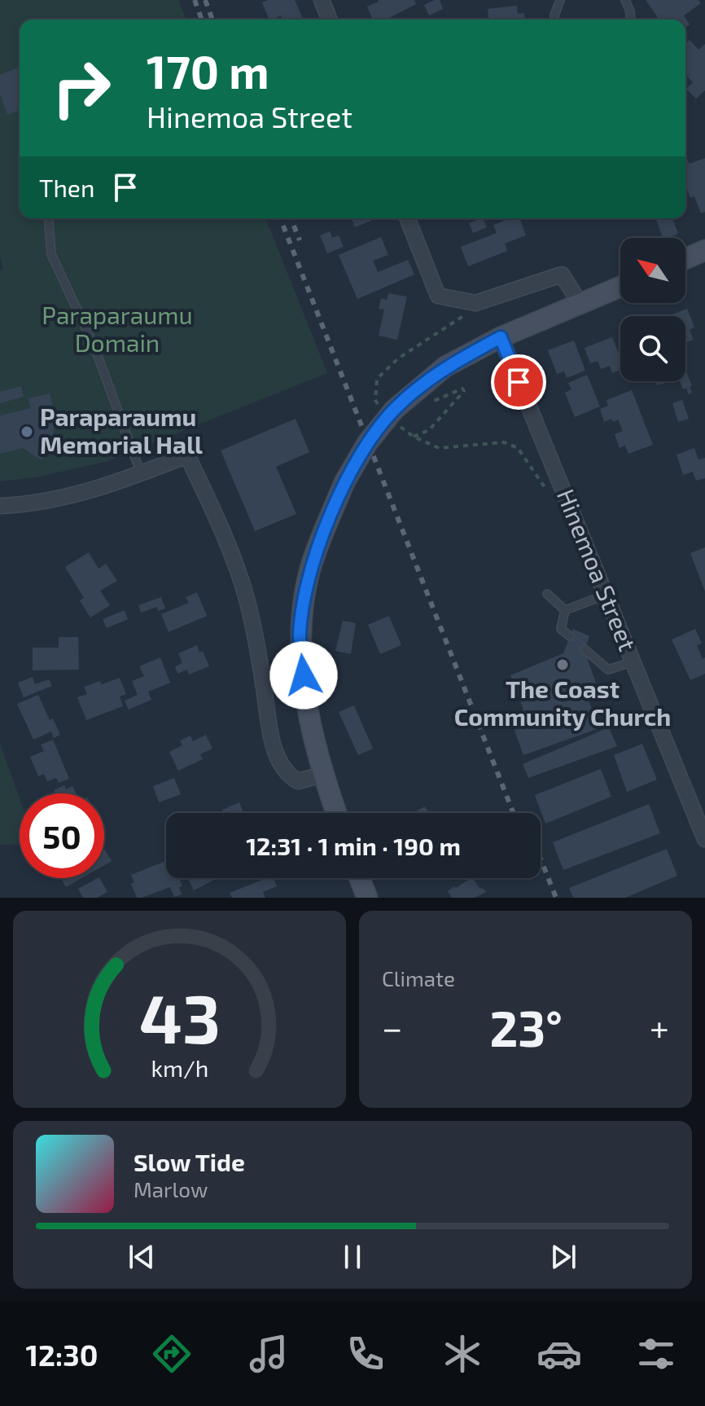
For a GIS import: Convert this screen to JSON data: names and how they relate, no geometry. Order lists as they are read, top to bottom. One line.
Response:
{"streets":{"street":["Hinemoa Street"]},"parks":["Paraparaumu Domain"],"places":["Paraparaumu Memorial Hall","The Coast Community Church"],"north":"top left","page":{"turn":["170 m","Hinemoa Street"],"then":"Then","limit":"50","trip":"12:31 · 1 min · 190 m","tile":"Climate","heat":["−","23°","+"],"song":["Slow Tide","Marlow"],"tabs":"12:30","gauge":["43","km/h"]}}
